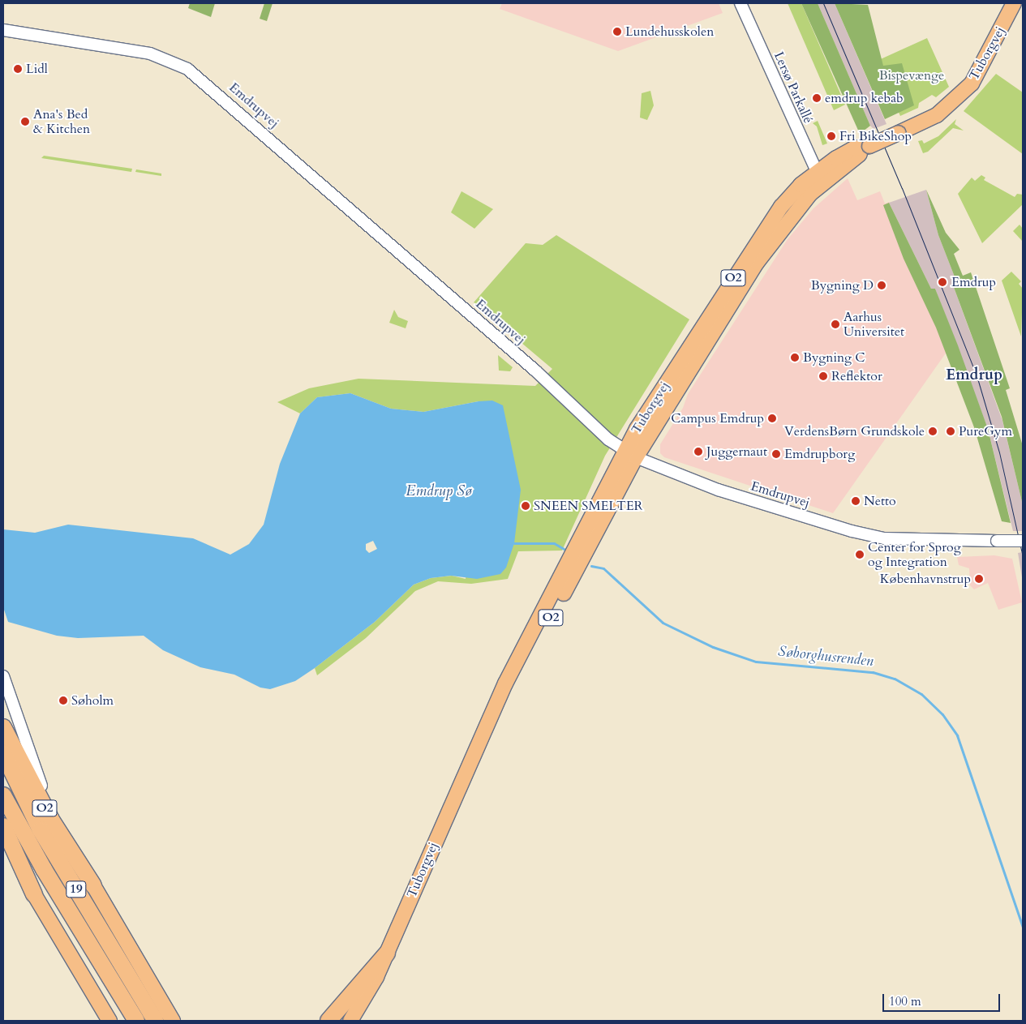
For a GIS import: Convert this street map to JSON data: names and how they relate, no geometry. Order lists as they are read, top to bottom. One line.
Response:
{"streets":{"highway":["O2","19"],"main road":["Tuborgvej"],"street":["Lersø Parkallé","Emdrupvej"]},"crossings":[["Tuborgvej","Lersø Parkallé"],["Tuborgvej","Emdrupvej"]],"districts":["Emdrup"],"water":["Emdrup Sø","Søborghusrenden"],"parks":["Bispevænge"],"places":["Lundehusskolen","Lidl","emdrup kebab","Ana's Bed & Kitchen","Fri BikeShop","Emdrup","Bygning D","Aarhus Universitet","Bygning C","Reflektor","Campus Emdrup","VerdensBørn Grundskole","PureGym","Juggernaut","Emdrupborg","Netto","SNEEN SMELTER","Center for Sprog og Integration","Københavnstrup","Søholm"],"scale_bar":"100 m"}
